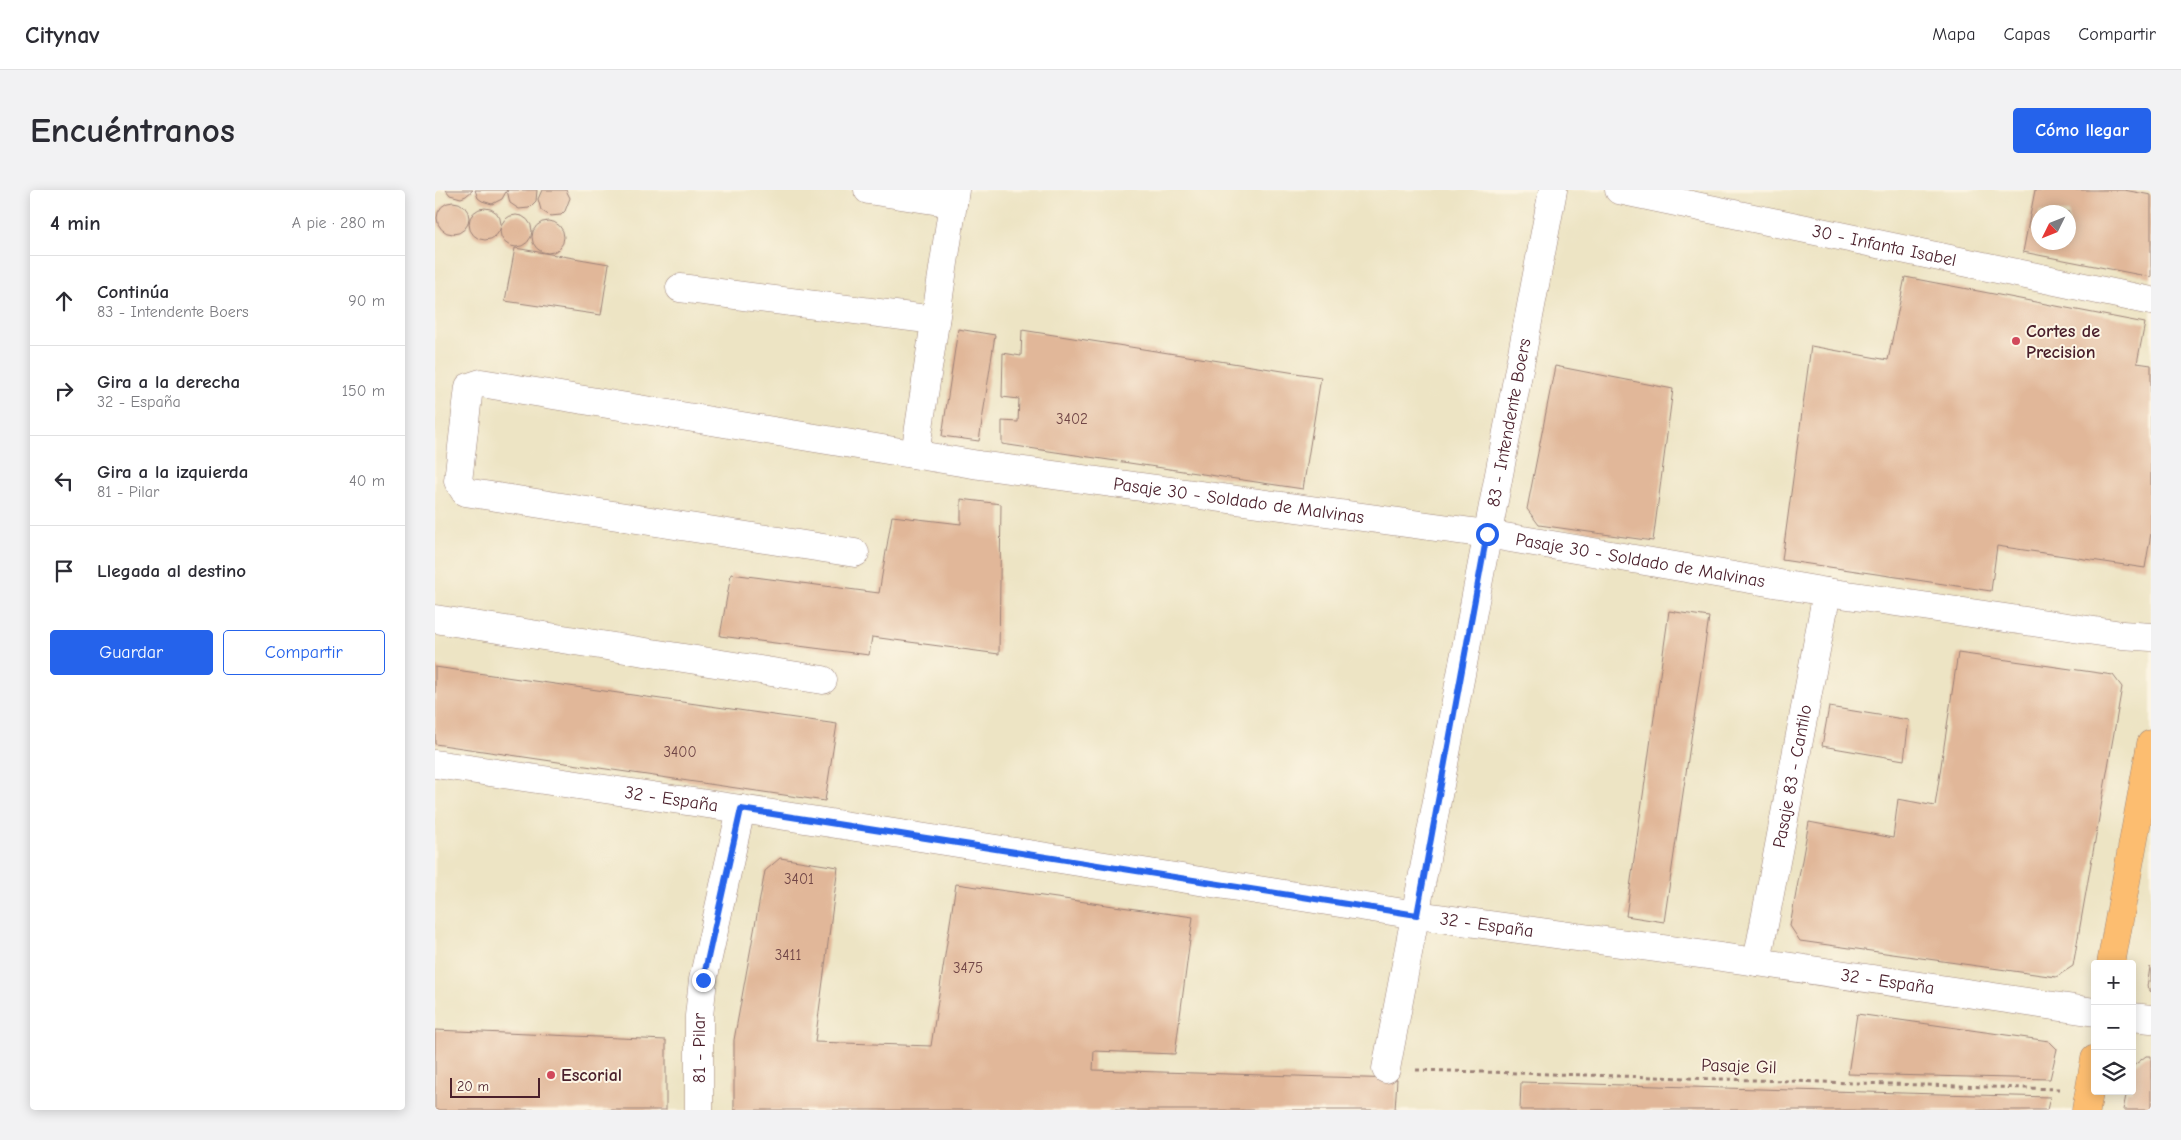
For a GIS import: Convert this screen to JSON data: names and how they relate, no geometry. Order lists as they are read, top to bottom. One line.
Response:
{"streets":{"street":["30 - Infanta Isabel","83 - Intendente Boers","Pasaje 30 - Soldado de Malvinas","Pasaje 83 - Cantilo","32 - España","81 - Pilar"],"path":["Pasaje Gil"]},"crossings":[["83 - Intendente Boers","Pasaje 30 - Soldado de Malvinas"],["83 - Intendente Boers","32 - España"],["83 - Intendente Boers","Pasaje Gil"],["Pasaje 30 - Soldado de Malvinas","Pasaje 83 - Cantilo"],["Pasaje 83 - Cantilo","32 - España"],["32 - España","81 - Pilar"]],"places":["Cortes de Precision","Escorial"],"house_numbers":["3402","3400","3401","3411","3475"],"scale_bar":"20 m","north":"bottom left","page":{"header":"Citynav","nav":["Mapa","Capas","Compartir"],"buttons":["Cómo llegar",["Guardar","Compartir"]],"title":"Encuéntranos","heading":["4 min","A pie · 280 m"],"list":[["Continúa","83 - Intendente Boers","90 m"],["Gira a la derecha","32 - España","150 m"],["Gira a la izquierda","81 - Pilar","40 m"],"Llegada al destino"],"map_buttons":["+","−"],"scale":"20 m"}}
